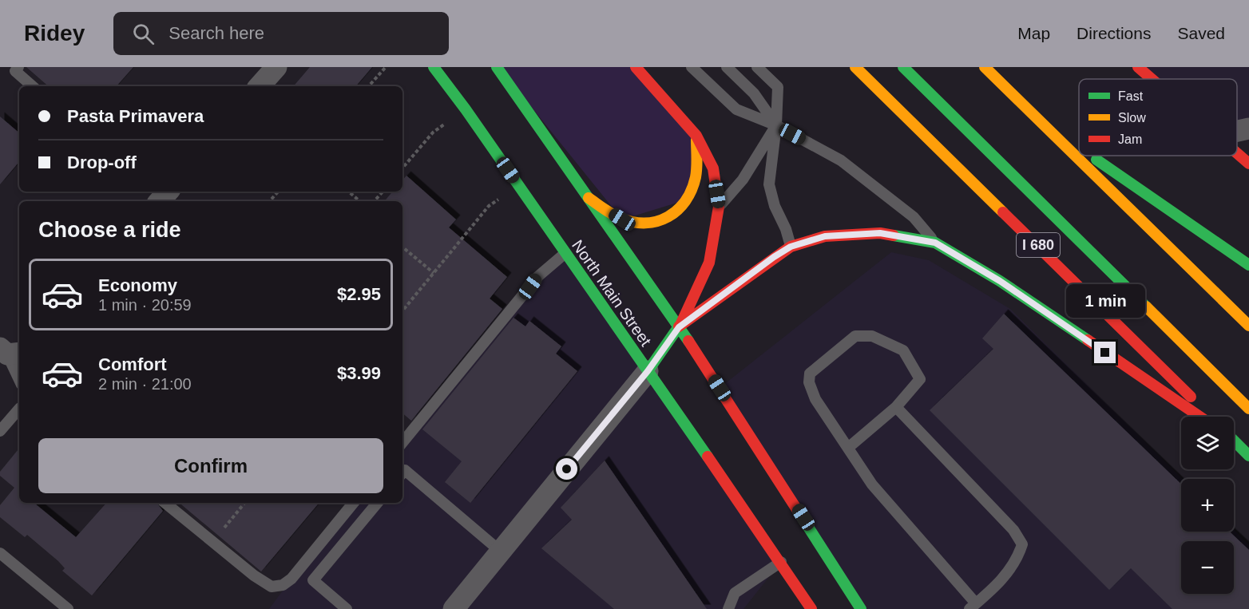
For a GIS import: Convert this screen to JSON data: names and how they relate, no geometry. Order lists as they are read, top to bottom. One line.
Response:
{"streets":{"main road":["I 680","North Main Street"]},"legend":["Fast","Slow","Jam"],"page":{"header":"Ridey","search":"Search here","nav":["Map","Directions","Saved"],"banner":["Pasta Primavera","Drop-off"],"heading":"Choose a ride","list":[{"name":"Economy","note":"1 min · 20:59","value":"$2.95"},{"name":"Comfort","note":"2 min · 21:00","value":"$3.99"}],"bubble":"1 min","map_buttons":["+","−"],"buttons":"Confirm"}}
